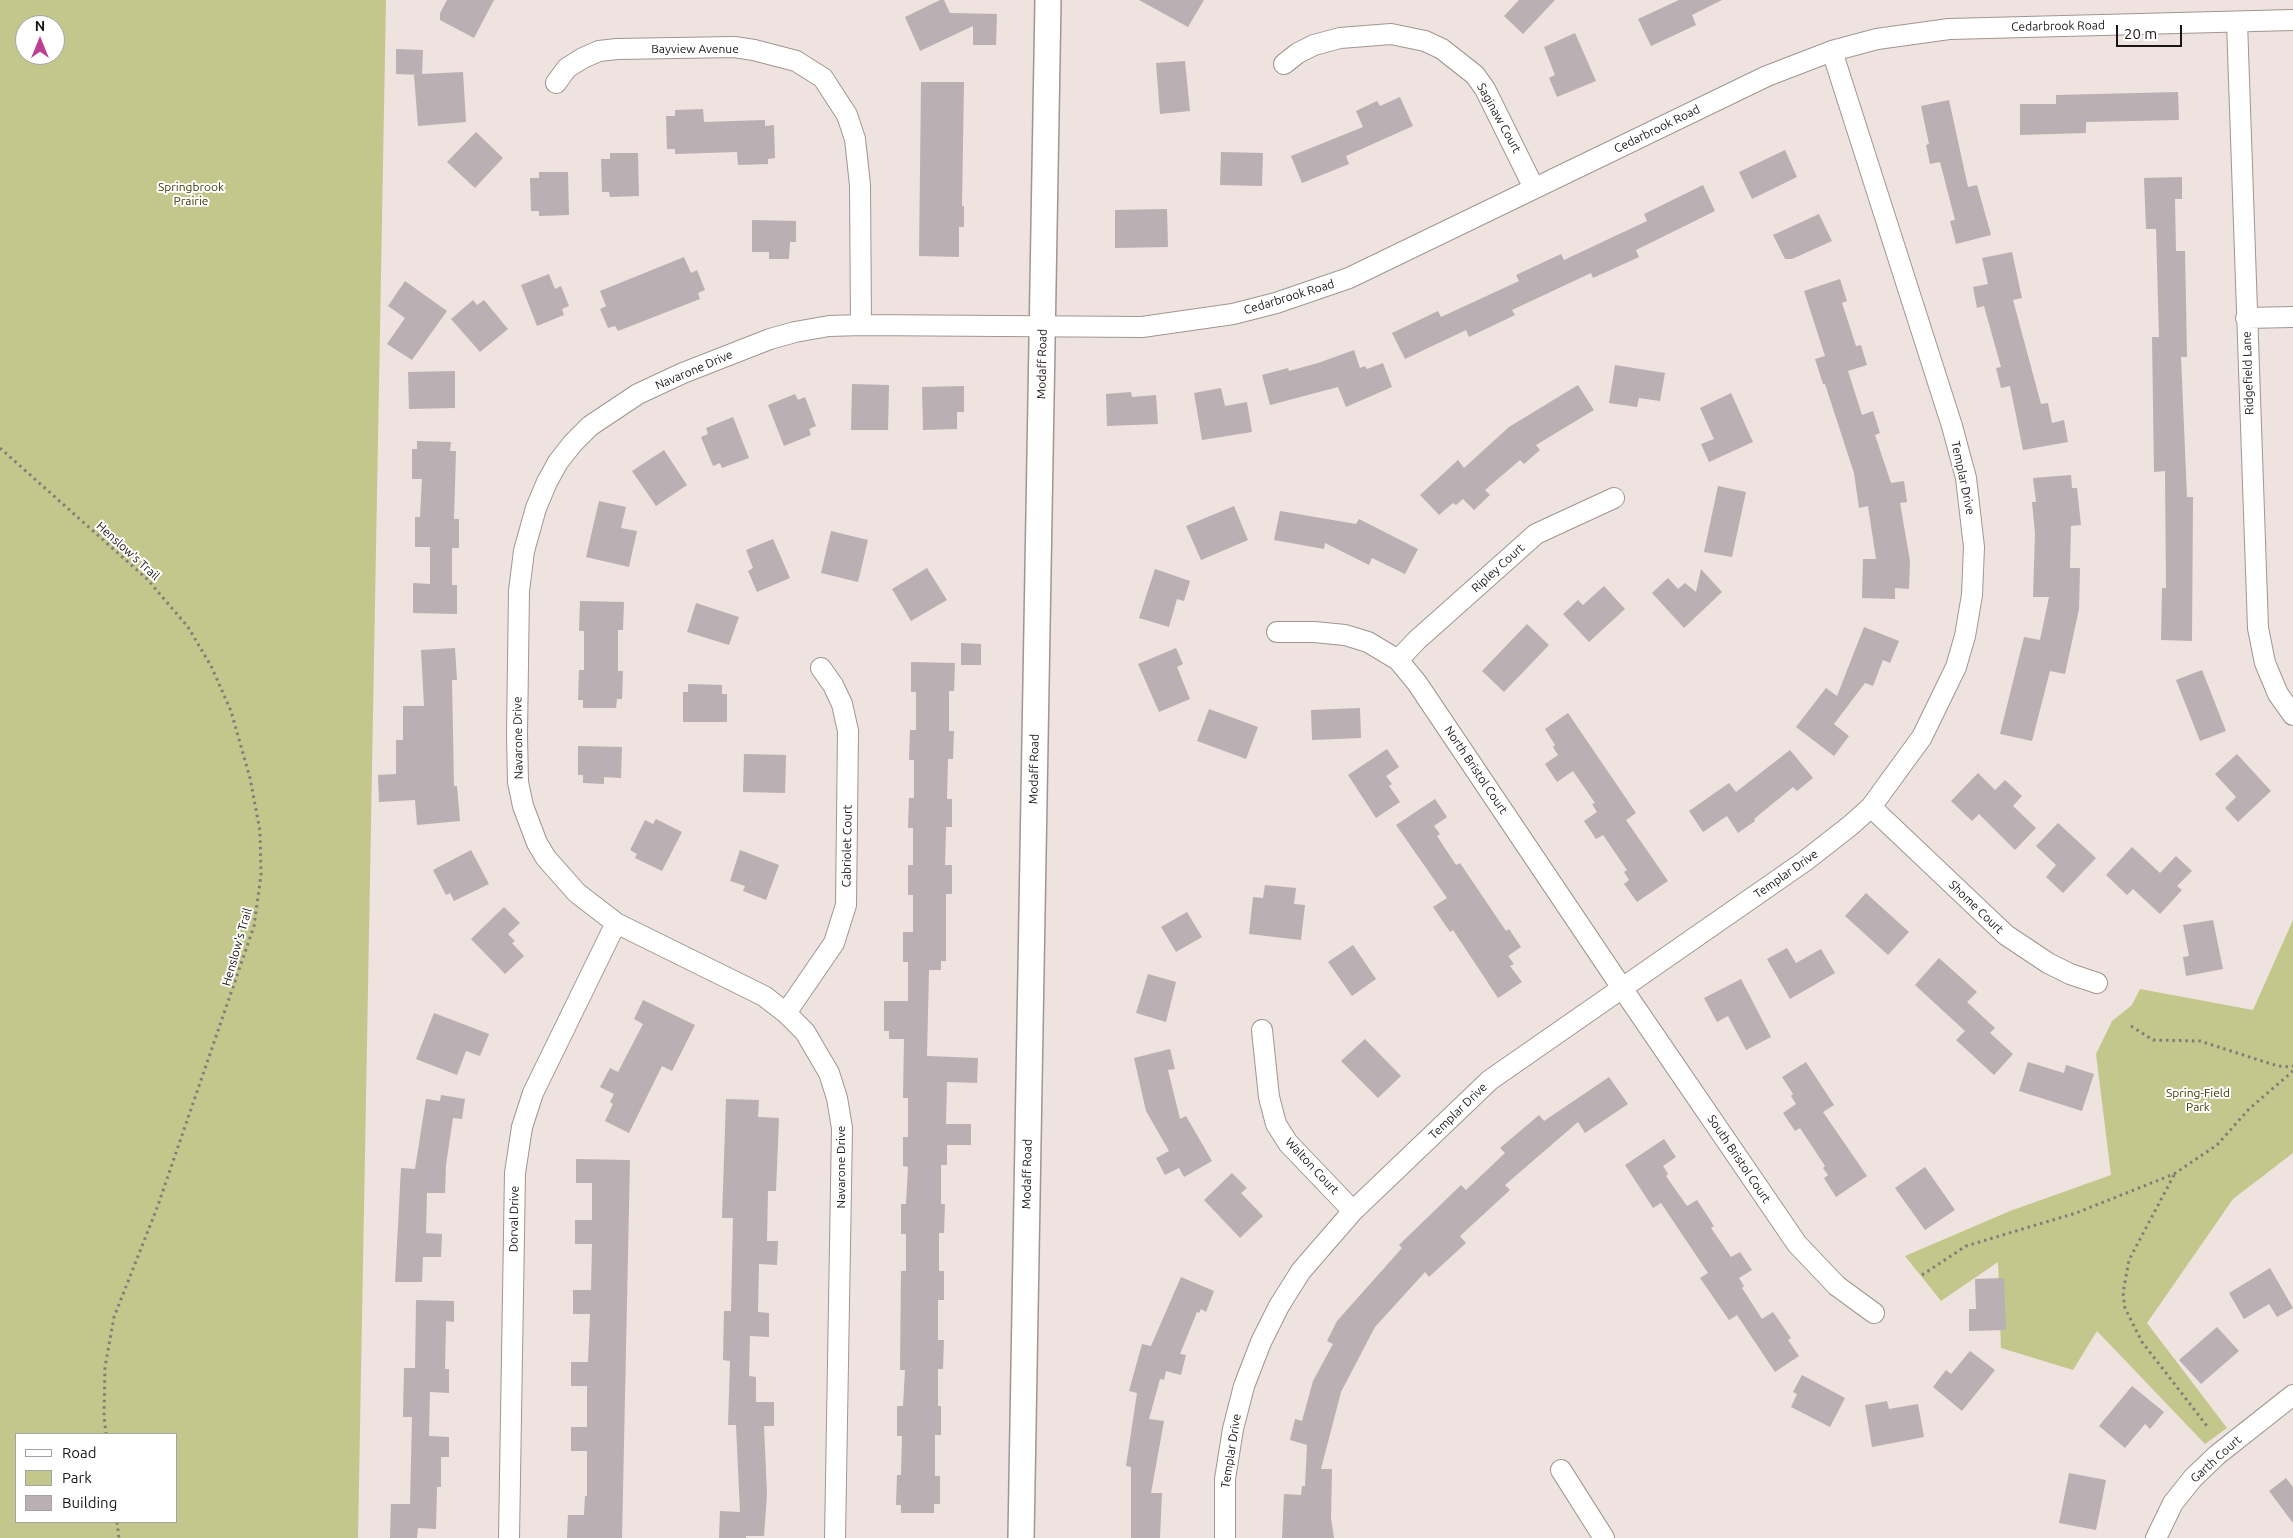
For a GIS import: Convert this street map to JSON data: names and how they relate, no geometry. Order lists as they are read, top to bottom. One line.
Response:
{"streets":{"street":["Cedarbrook Road","Bayview Avenue","Saginaw Court","Modaff Road","Navarone Drive","Ridgefield Lane","Templar Drive","Ripley Court","North Bristol Court","Cabriolet Court","Shome Court","South Bristol Court","Walton Court","Dorval Drive","Garth Court"],"path":["Henslow's Trail"]},"crossings":[["Cedarbrook Road","Saginaw Court"],["Cedarbrook Road","Modaff Road"],["Cedarbrook Road","Navarone Drive"],["Cedarbrook Road","Ridgefield Lane"],["Cedarbrook Road","Templar Drive"],["Bayview Avenue","Navarone Drive"],["Modaff Road","Navarone Drive"],["Navarone Drive","Cabriolet Court"],["Navarone Drive","Dorval Drive"],["Templar Drive","North Bristol Court"],["Templar Drive","Shome Court"],["Templar Drive","South Bristol Court"],["Templar Drive","Walton Court"],["Ripley Court","North Bristol Court"],["North Bristol Court","South Bristol Court"]],"parks":["Springbrook Prairie","Spring-Field Park"],"legend":["Road","Park","Building"],"scale_bar":"20 m","north":"top"}
